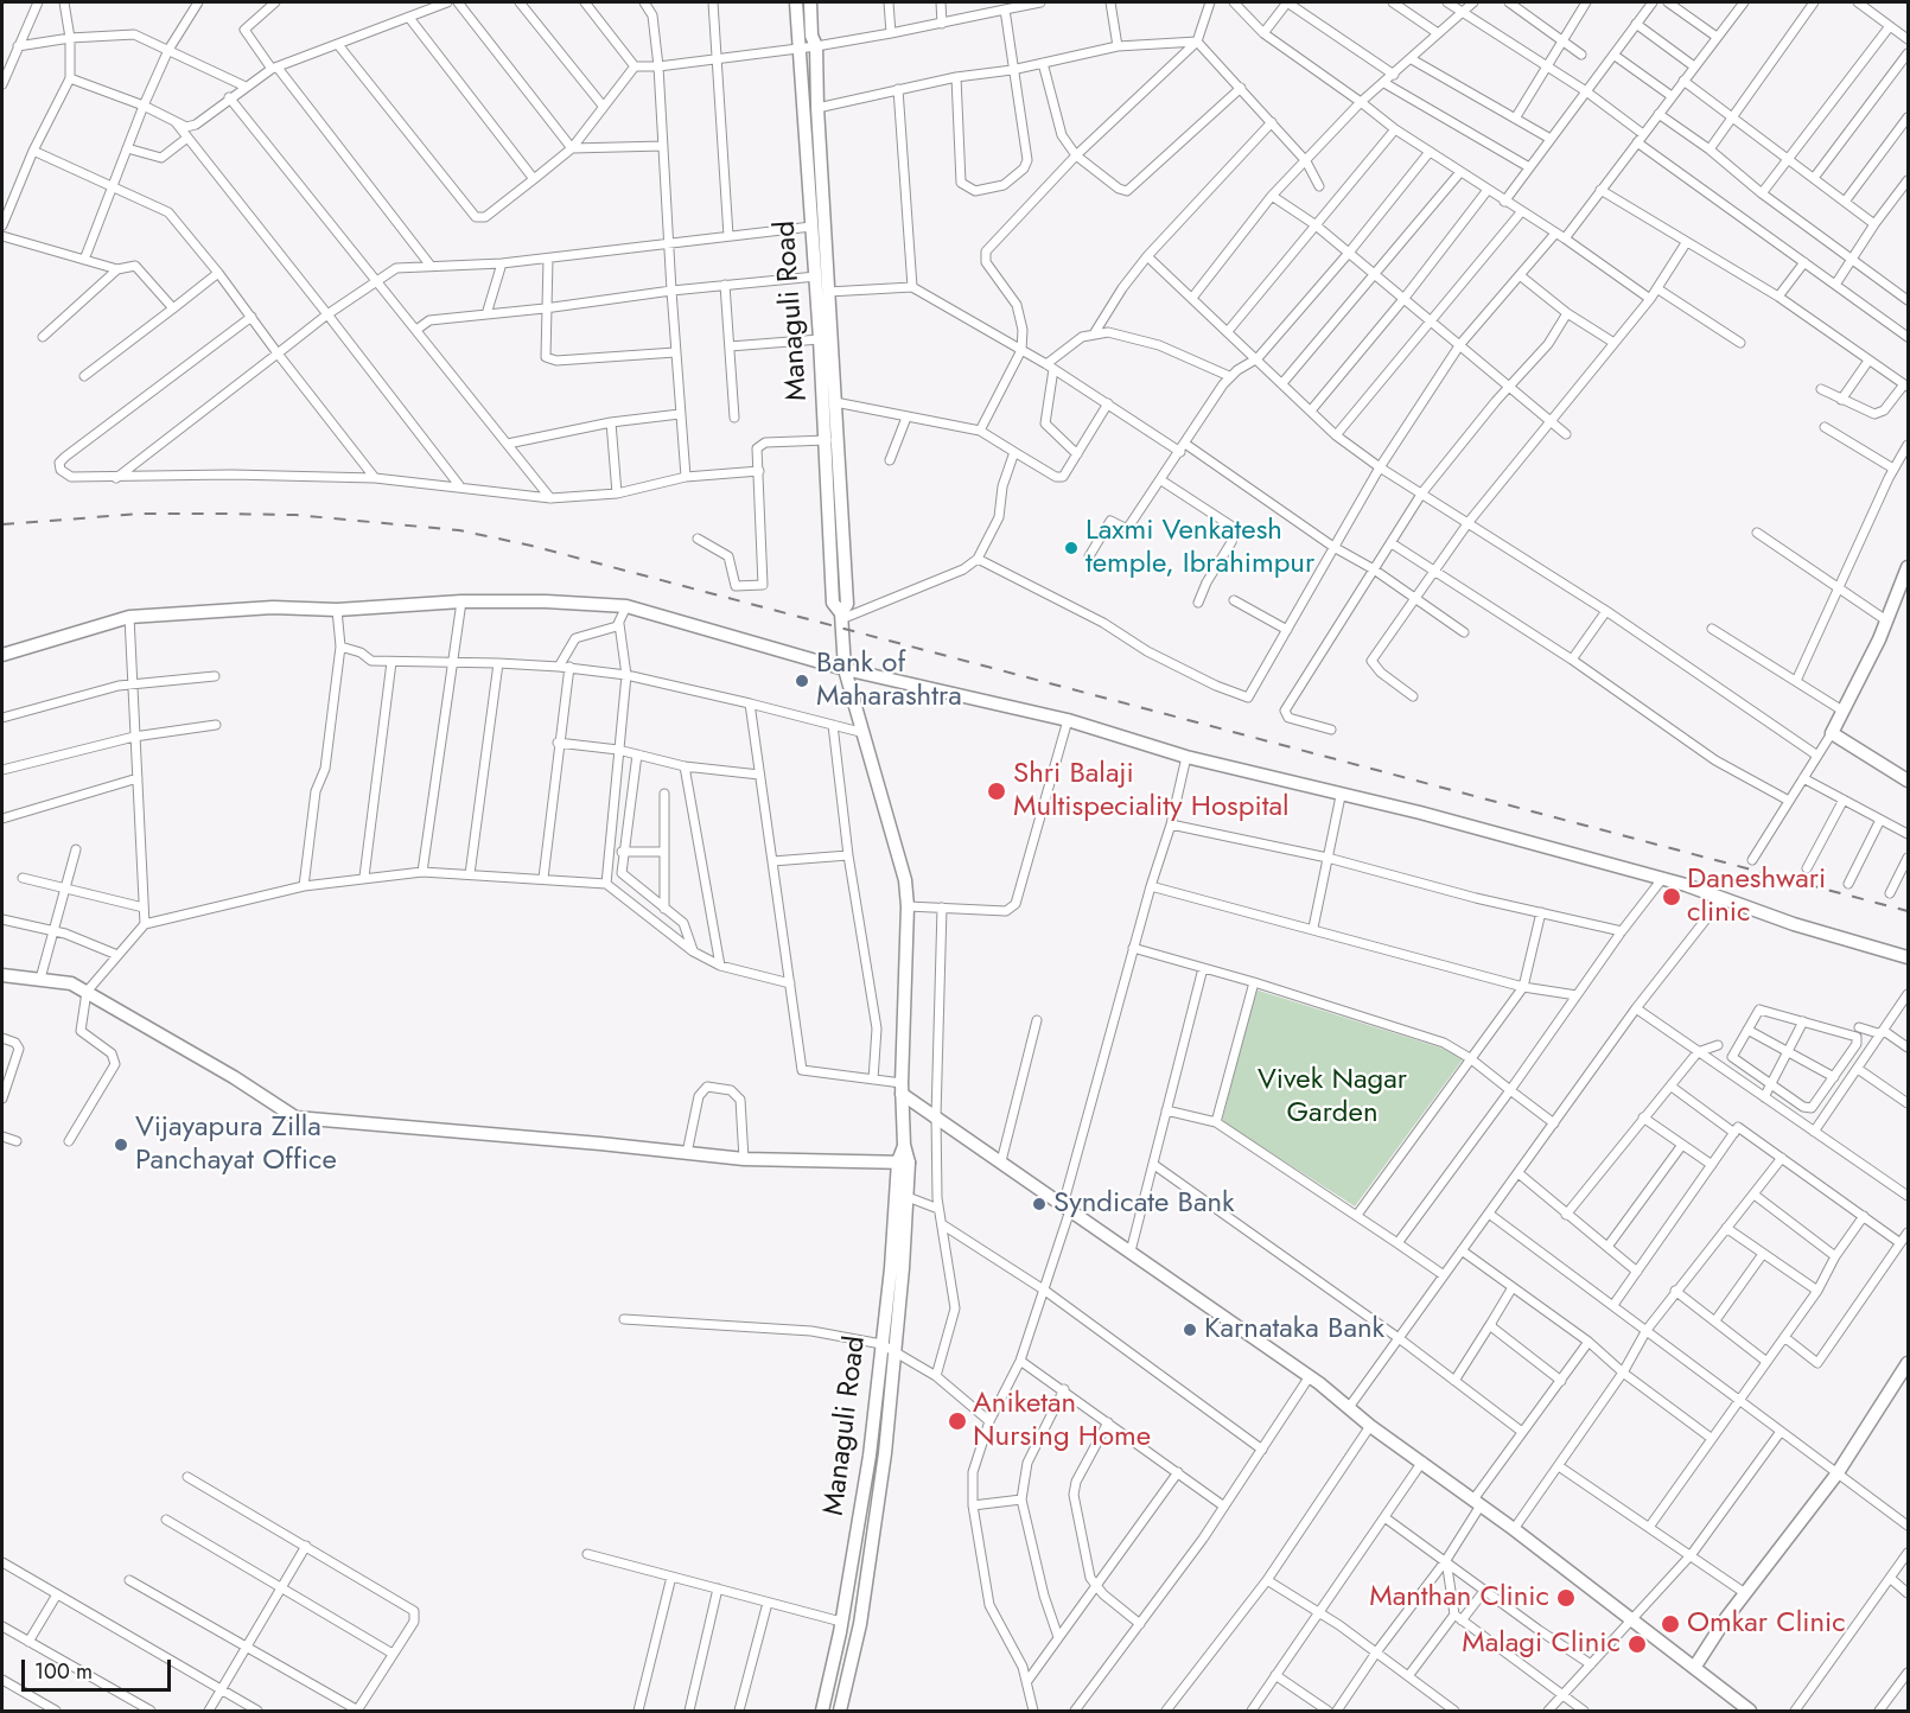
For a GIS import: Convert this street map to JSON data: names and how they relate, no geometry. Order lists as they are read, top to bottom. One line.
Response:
{"streets":{"street":["Managuli Road"]},"parks":["Vivek Nagar Garden"],"places":["Laxmi Venkatesh temple, Ibrahimpur","Bank of Maharashtra","Shri Balaji Multispeciality Hospital","Daneshwari clinic","Vijayapura Zilla Panchayat Office","Syndicate Bank","Karnataka Bank","Aniketan Nursing Home","Manthan Clinic","Omkar Clinic","Malagi Clinic"],"scale_bar":"100 m"}
